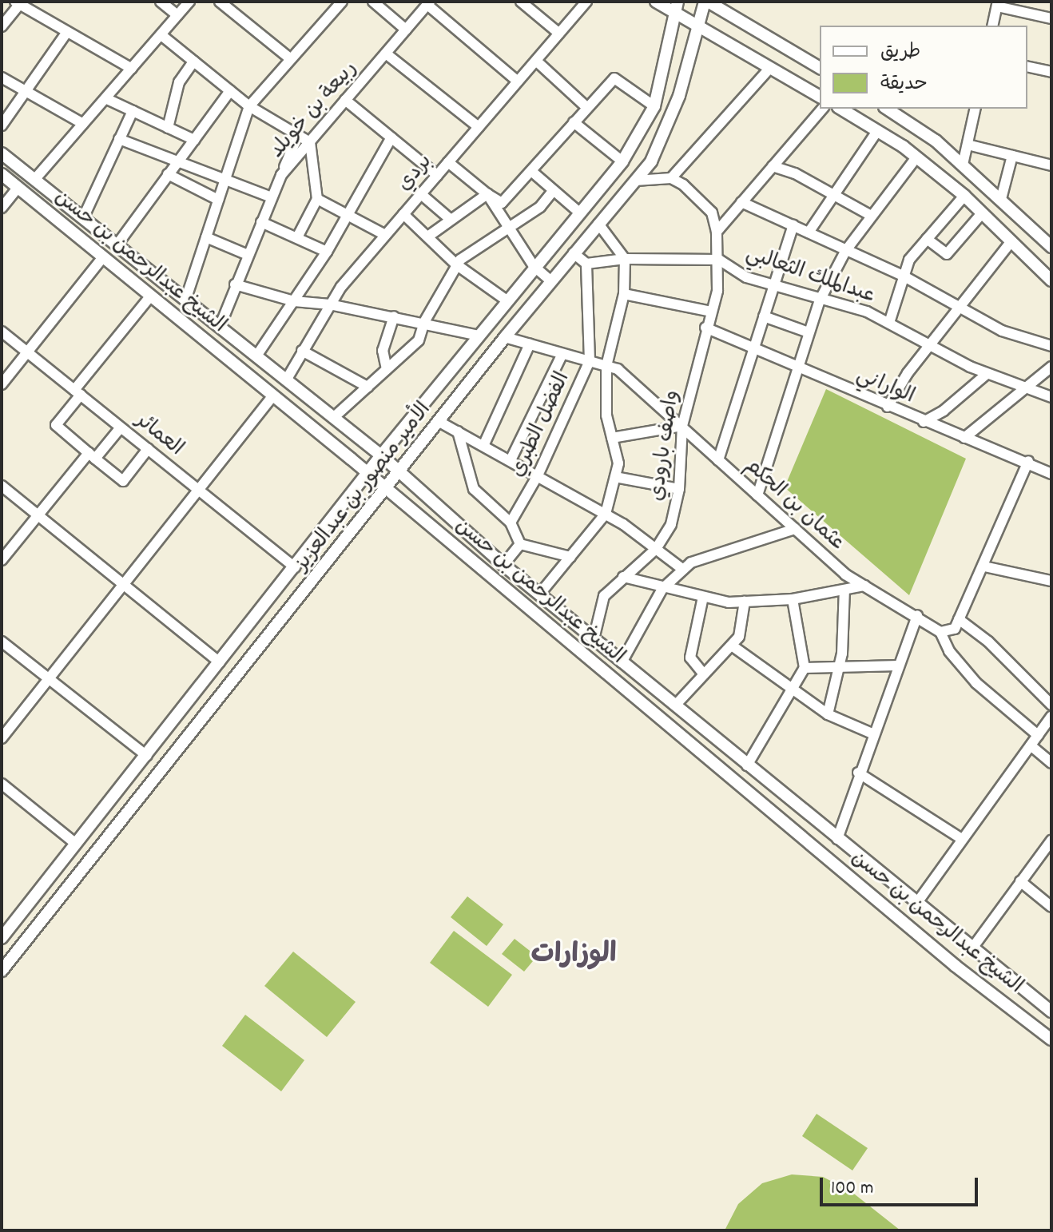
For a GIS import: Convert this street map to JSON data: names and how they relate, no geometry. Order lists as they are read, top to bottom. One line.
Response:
{"streets":{"street":["ربيعة بن خويلد","بردي","الشيخ عبدالرحمن بن حسن","عبدالملك الثعالبي","الواراني","الفضل الطبري","العمائر","واصف بارودي","الأمير منصور بن عبدالعزيز","عثمان بن الحكم"]},"crossings":[["ربيعة بن خويلد","الشيخ عبدالرحمن بن حسن"],["بردي","الشيخ عبدالرحمن بن حسن"],["الشيخ عبدالرحمن بن حسن","واصف بارودي"],["الشيخ عبدالرحمن بن حسن","الأمير منصور بن عبدالعزيز"],["عبدالملك الثعالبي","الفضل الطبري"],["عبدالملك الثعالبي","واصف بارودي"],["الواراني","واصف بارودي"],["الفضل الطبري","عثمان بن الحكم"],["العمائر","الأمير منصور بن عبدالعزيز"],["واصف بارودي","عثمان بن الحكم"],["الأمير منصور بن عبدالعزيز","عثمان بن الحكم"]],"districts":["الوزارات"],"legend":["طريق","حديقة"],"scale_bar":"100 m"}
